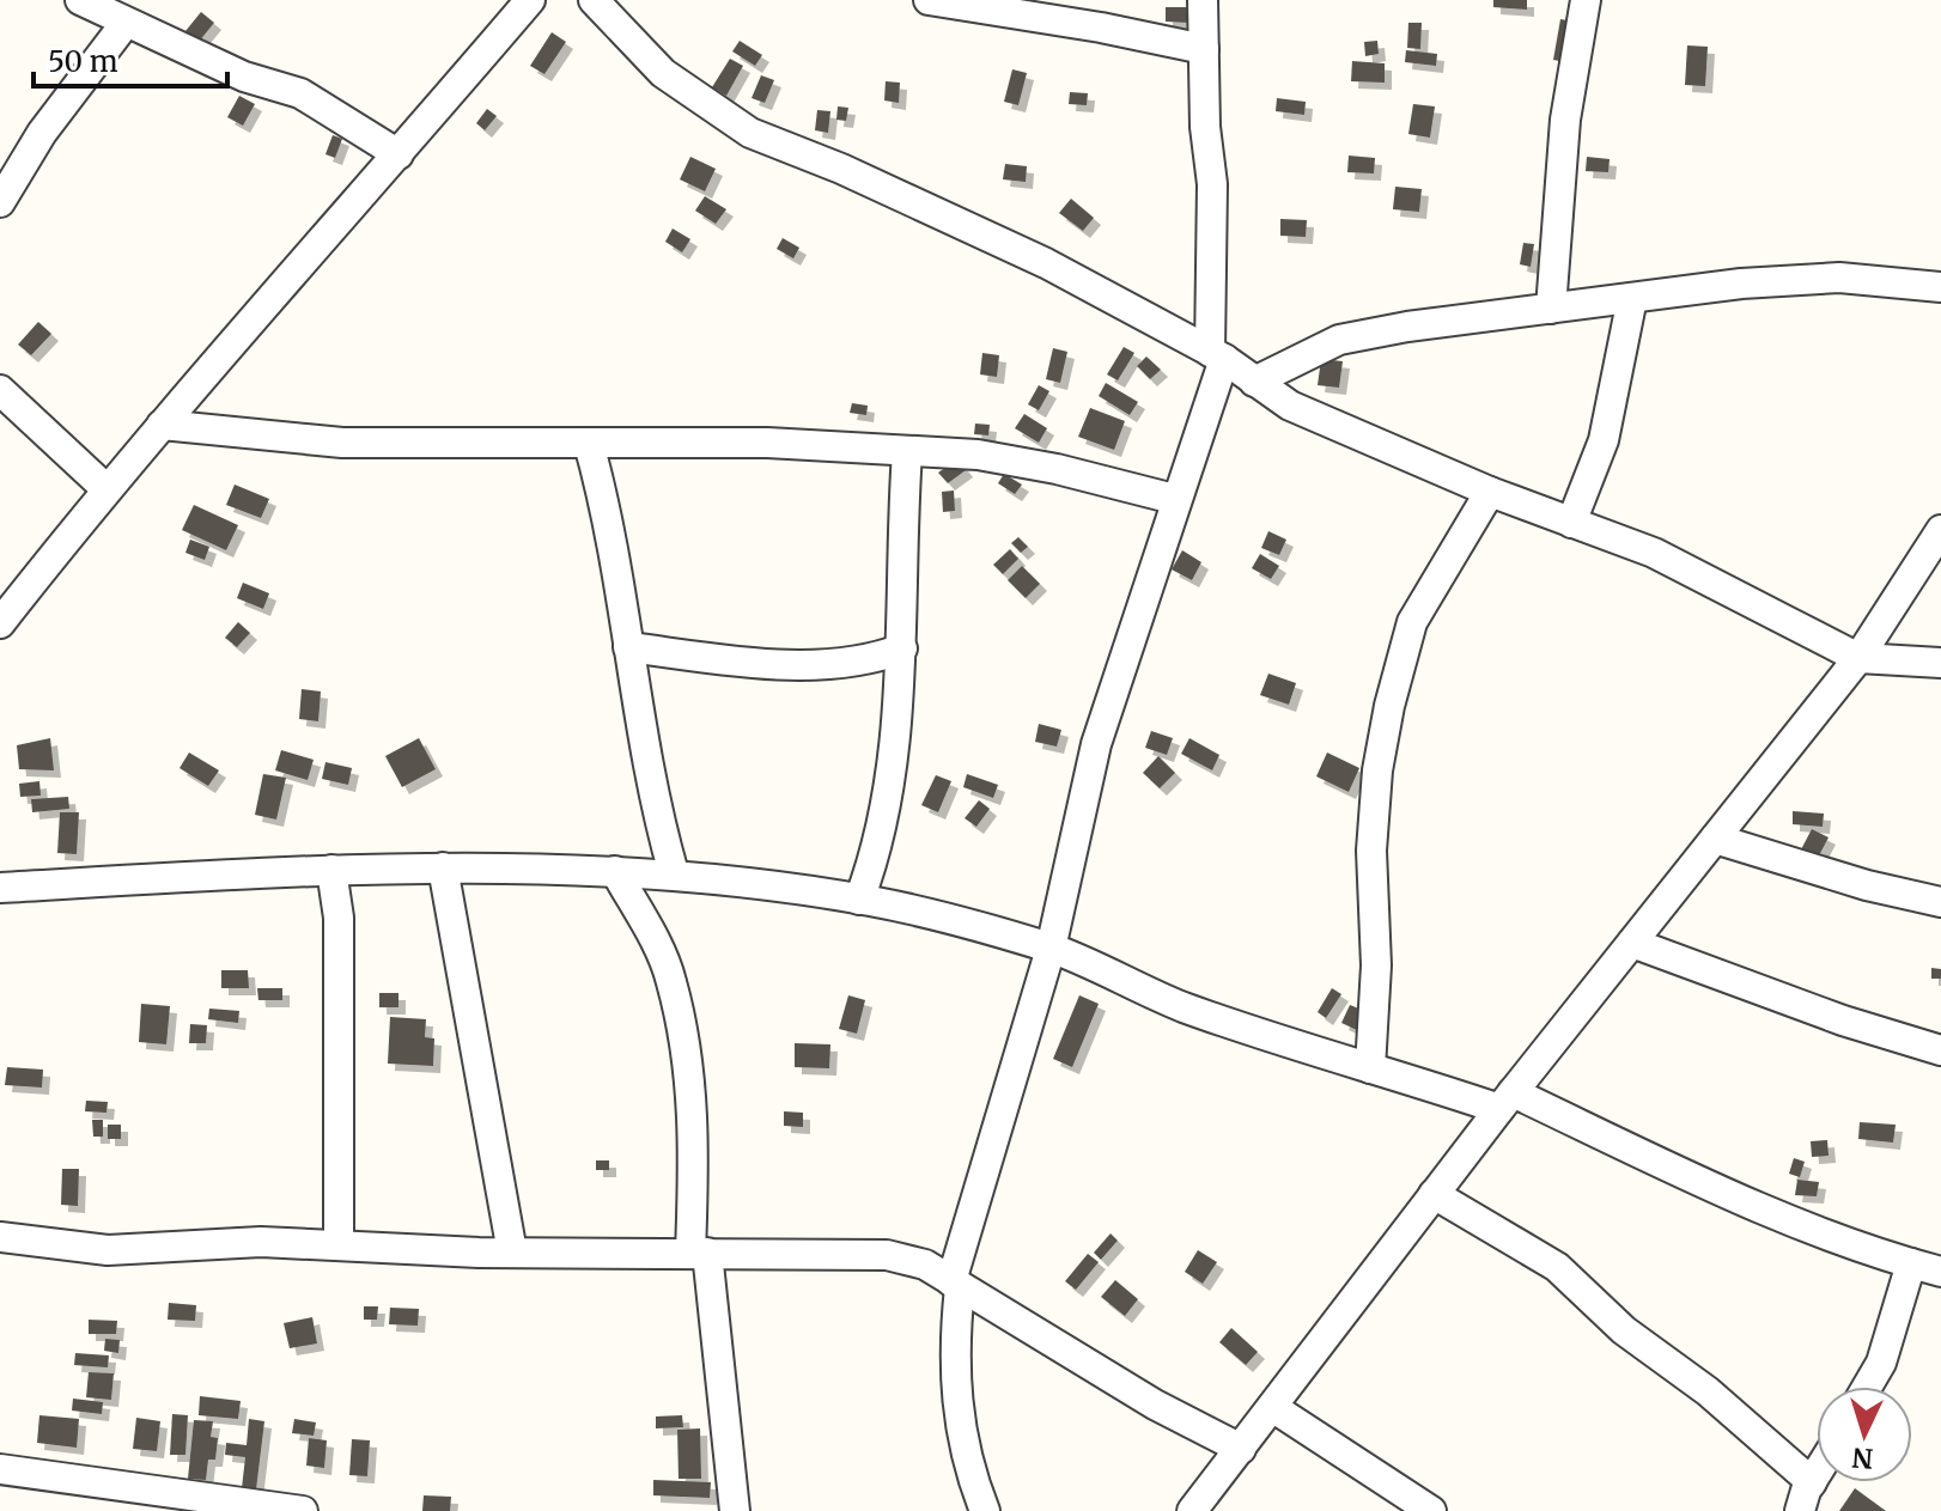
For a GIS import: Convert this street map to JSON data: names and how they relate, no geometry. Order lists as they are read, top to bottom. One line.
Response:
{"scale_bar":"50 m","north":"bottom"}
